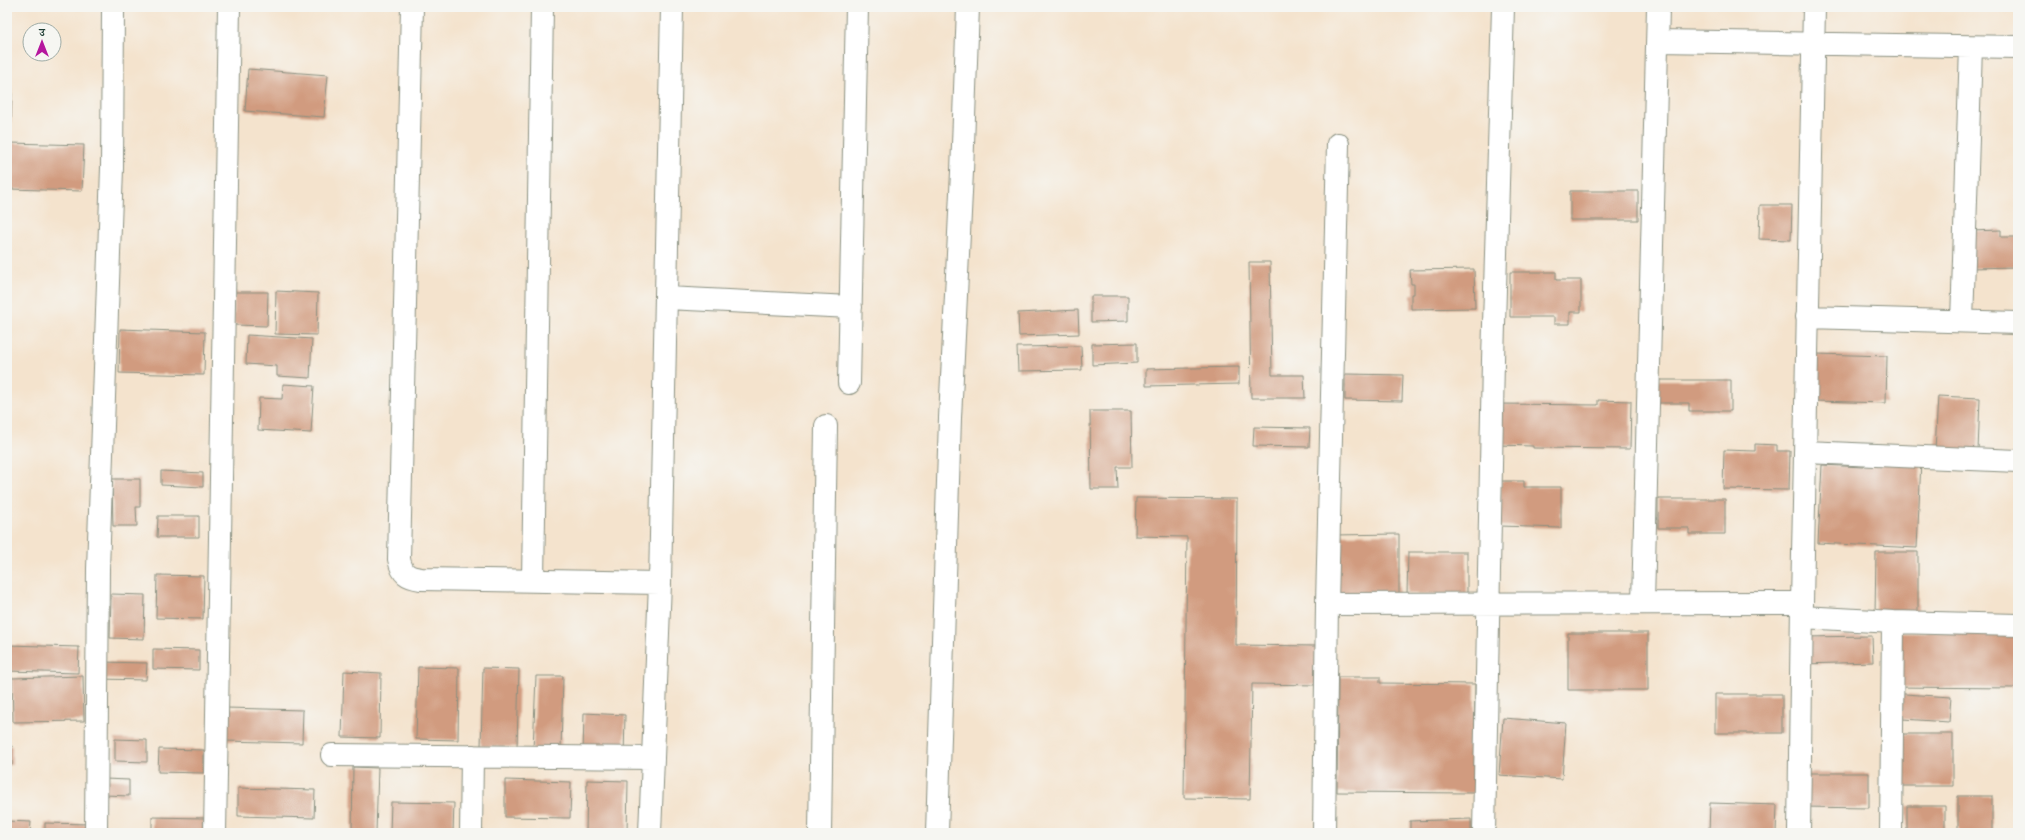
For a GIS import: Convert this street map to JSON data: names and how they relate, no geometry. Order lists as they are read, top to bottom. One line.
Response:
{"north":"top"}
